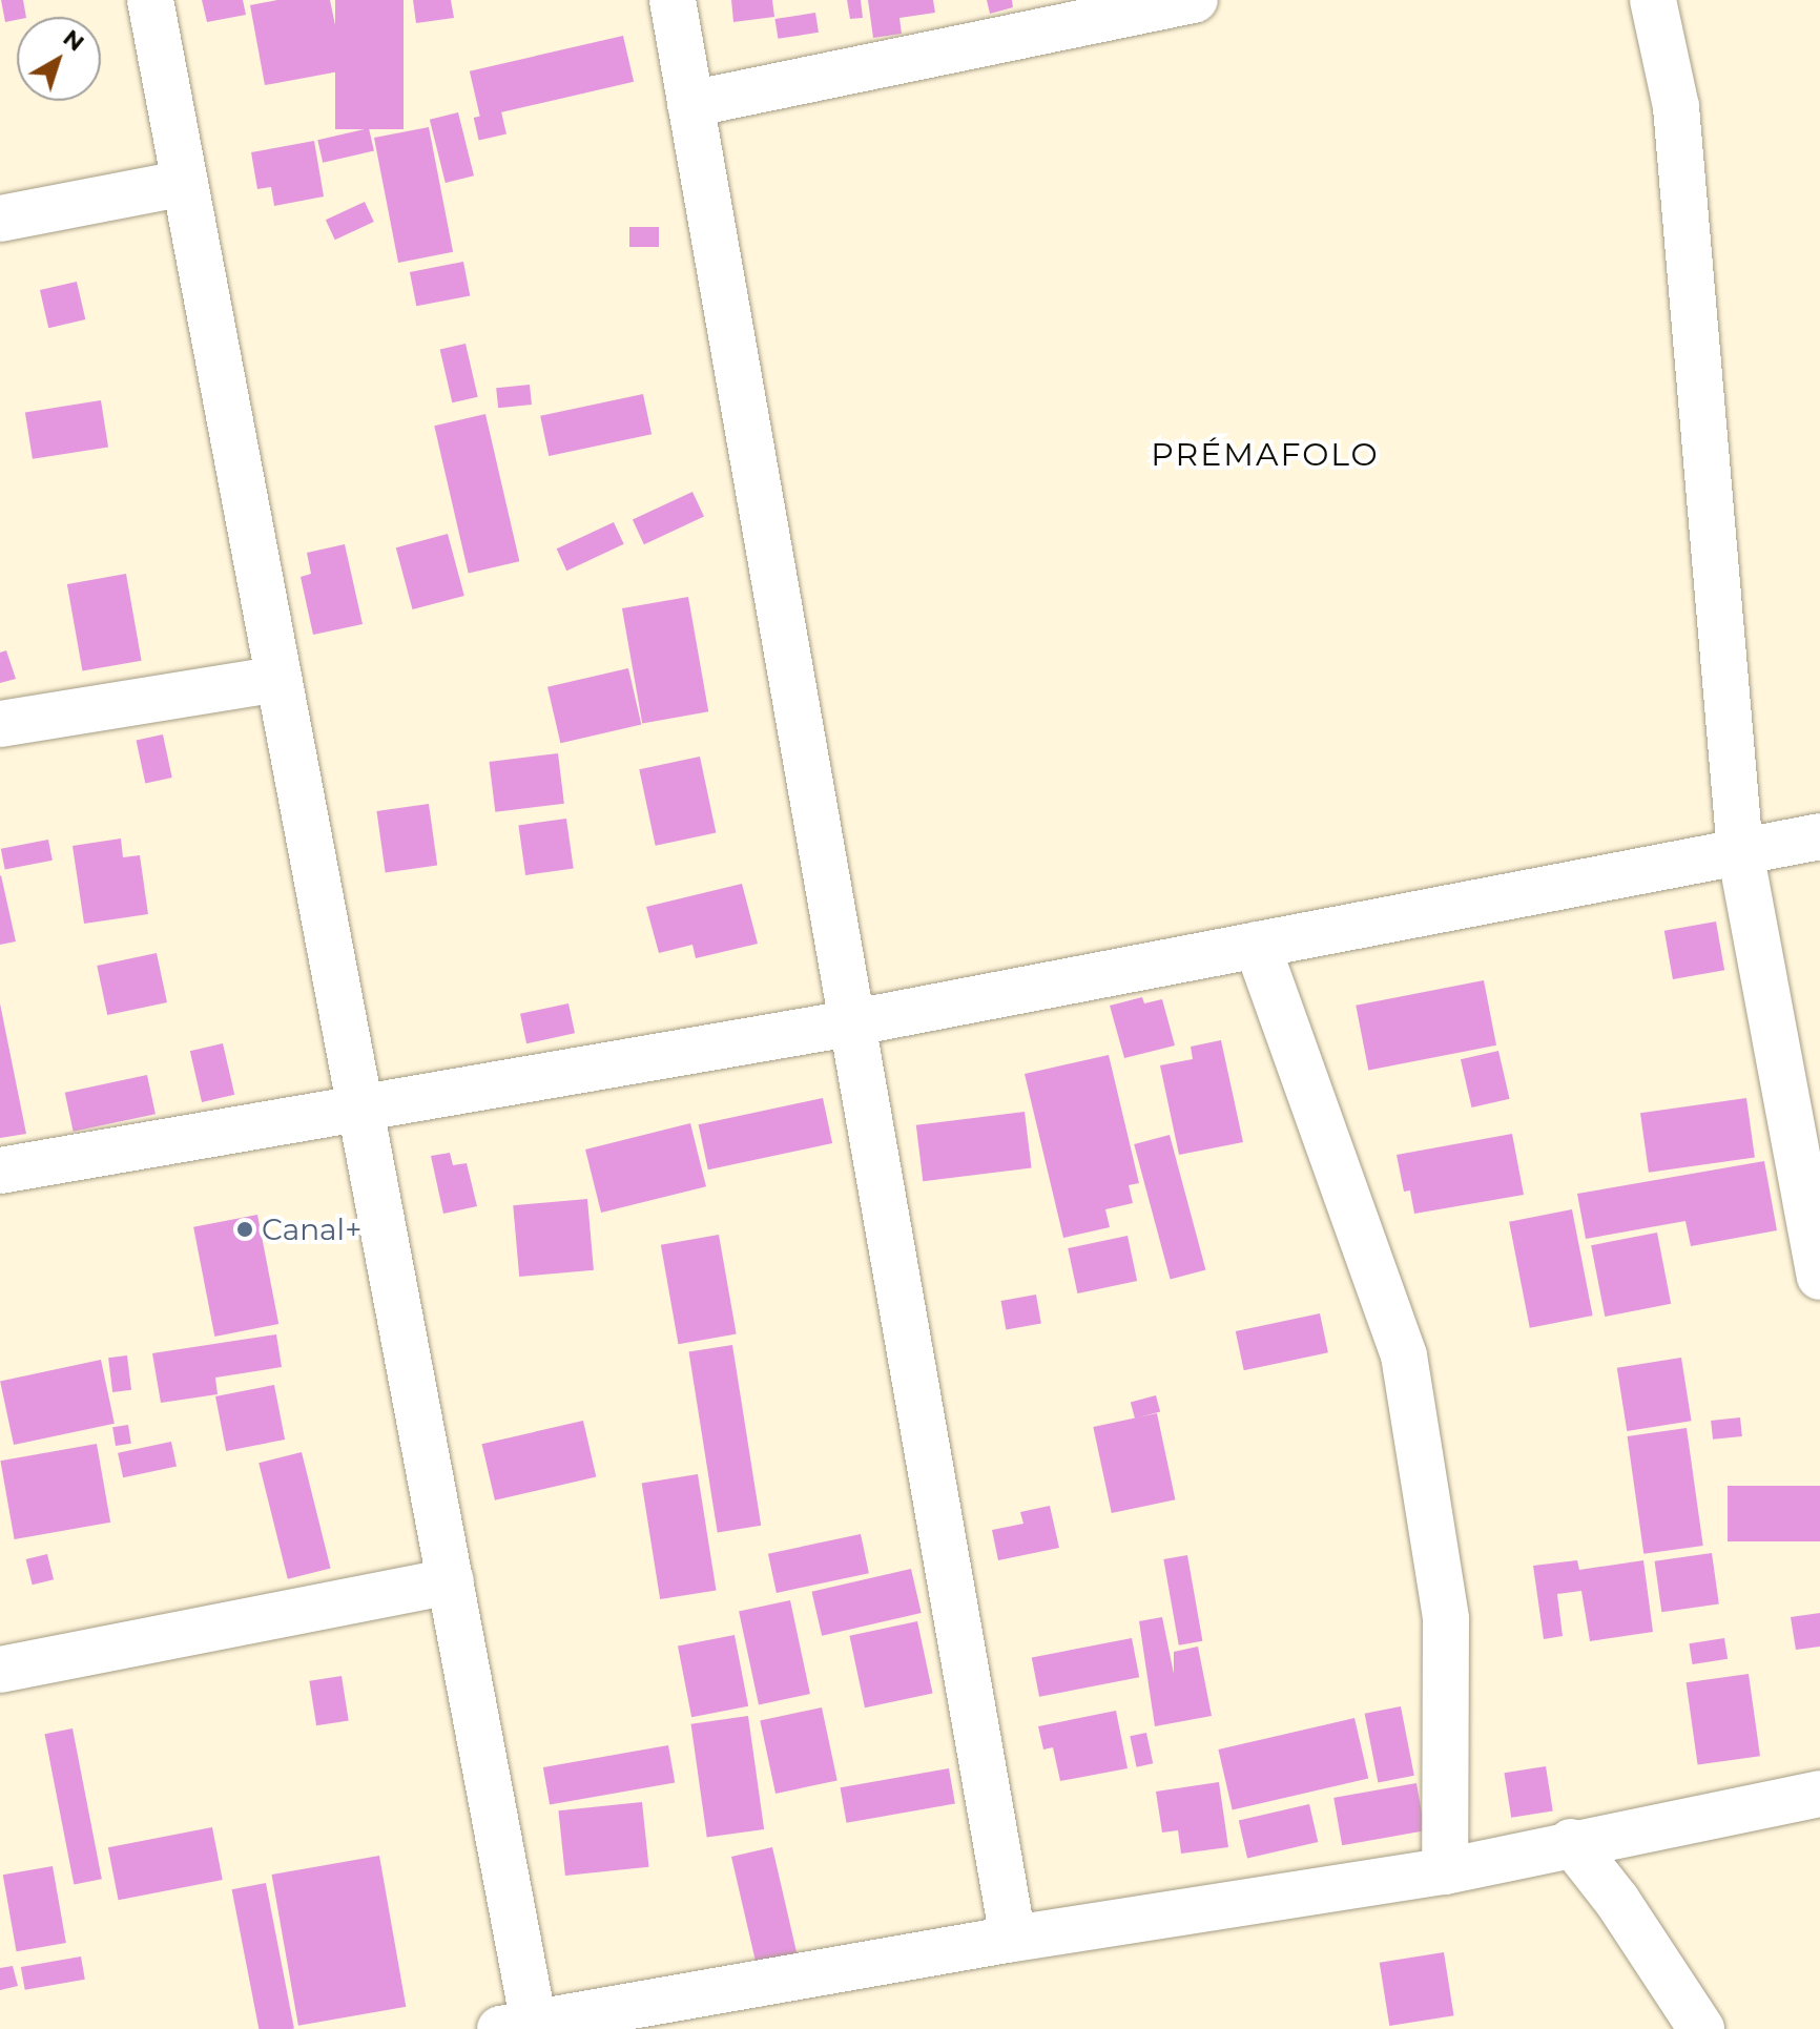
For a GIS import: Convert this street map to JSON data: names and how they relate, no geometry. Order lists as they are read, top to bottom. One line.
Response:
{"districts":["PRÉMAFOLO"],"places":["Canal+"],"north":"top right"}
